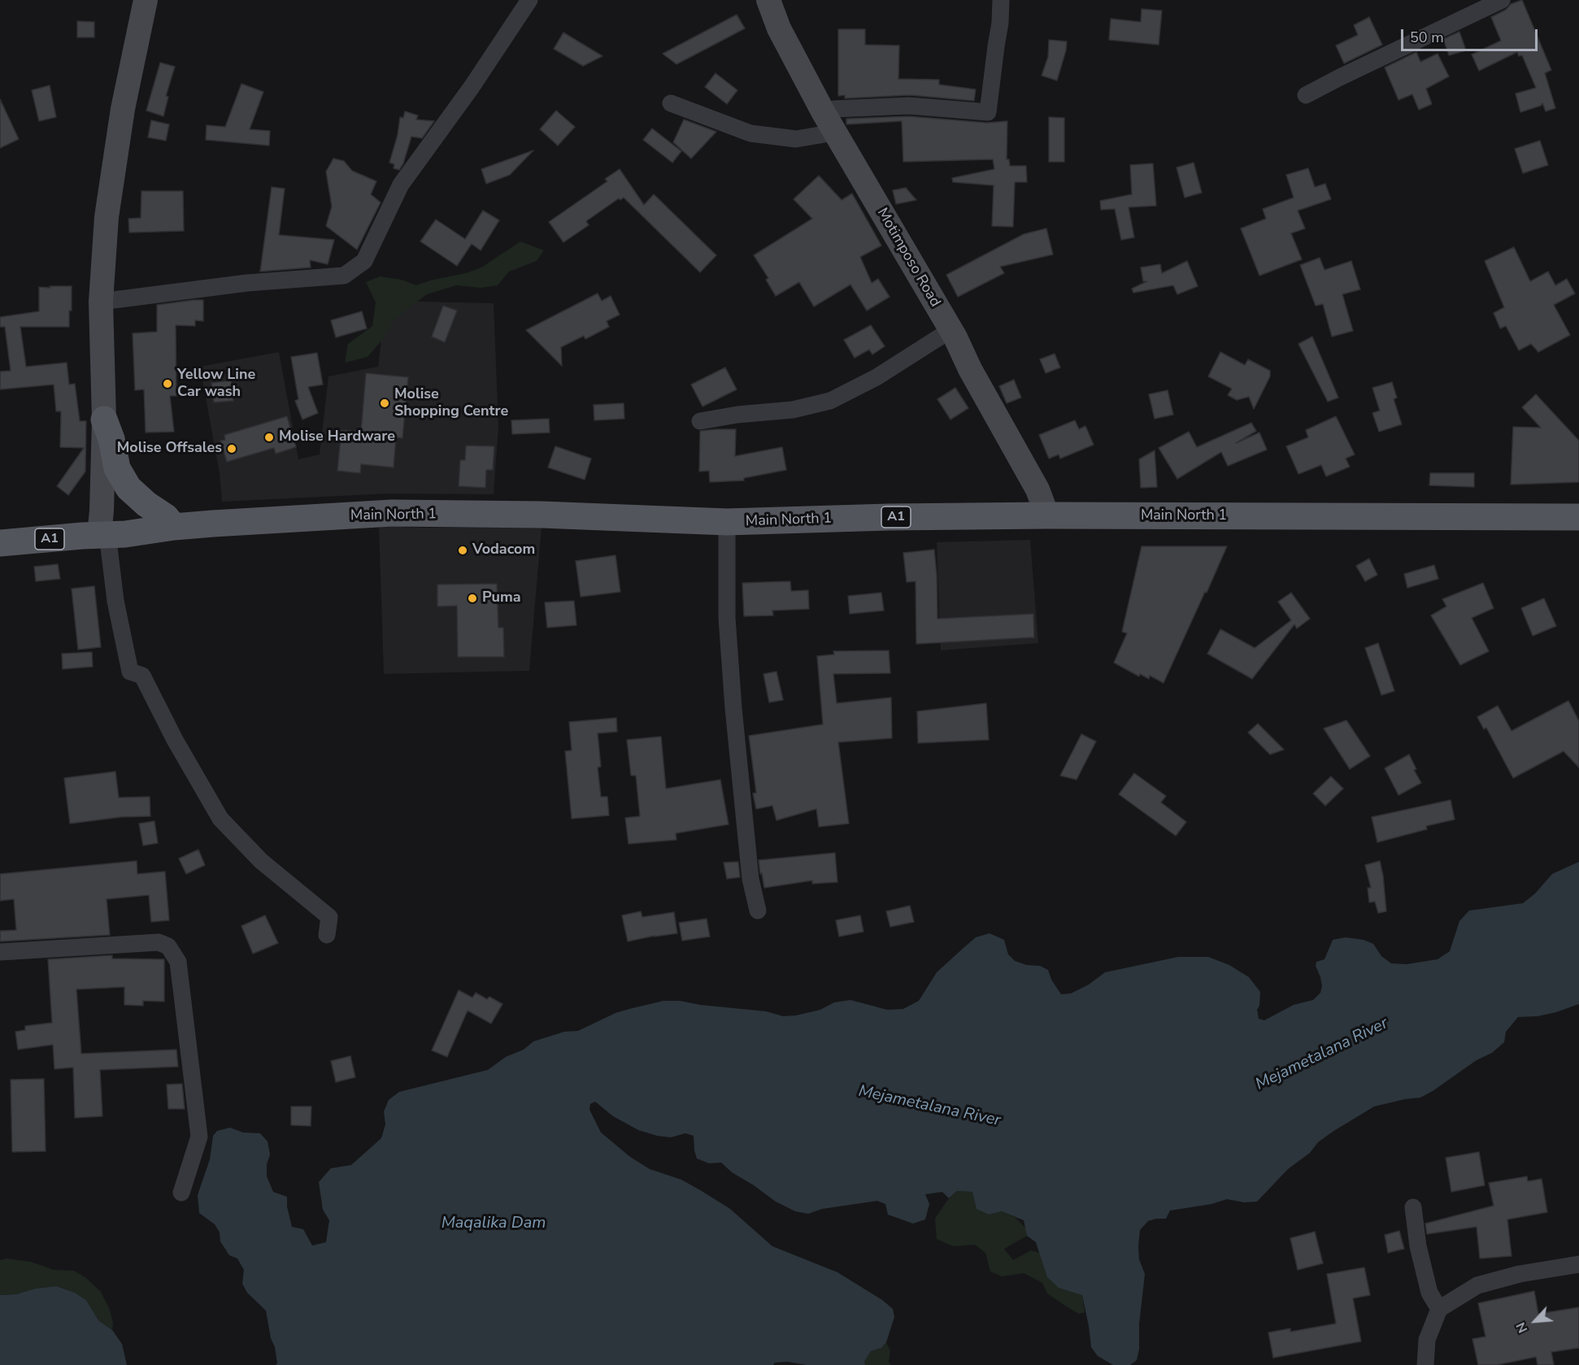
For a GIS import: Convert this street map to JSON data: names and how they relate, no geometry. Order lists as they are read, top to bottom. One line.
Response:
{"streets":{"main road":["Main North 1","A1"],"street":["Motimposo Road"]},"crossings":[["Motimposo Road","Main North 1"]],"water":["Mejametalana River","Maqalika Dam"],"places":["Yellow Line Car wash","Molise Shopping Centre","Molise Hardware","Molise Offsales","Vodacom","Puma"],"scale_bar":"50 m","north":"bottom left"}
